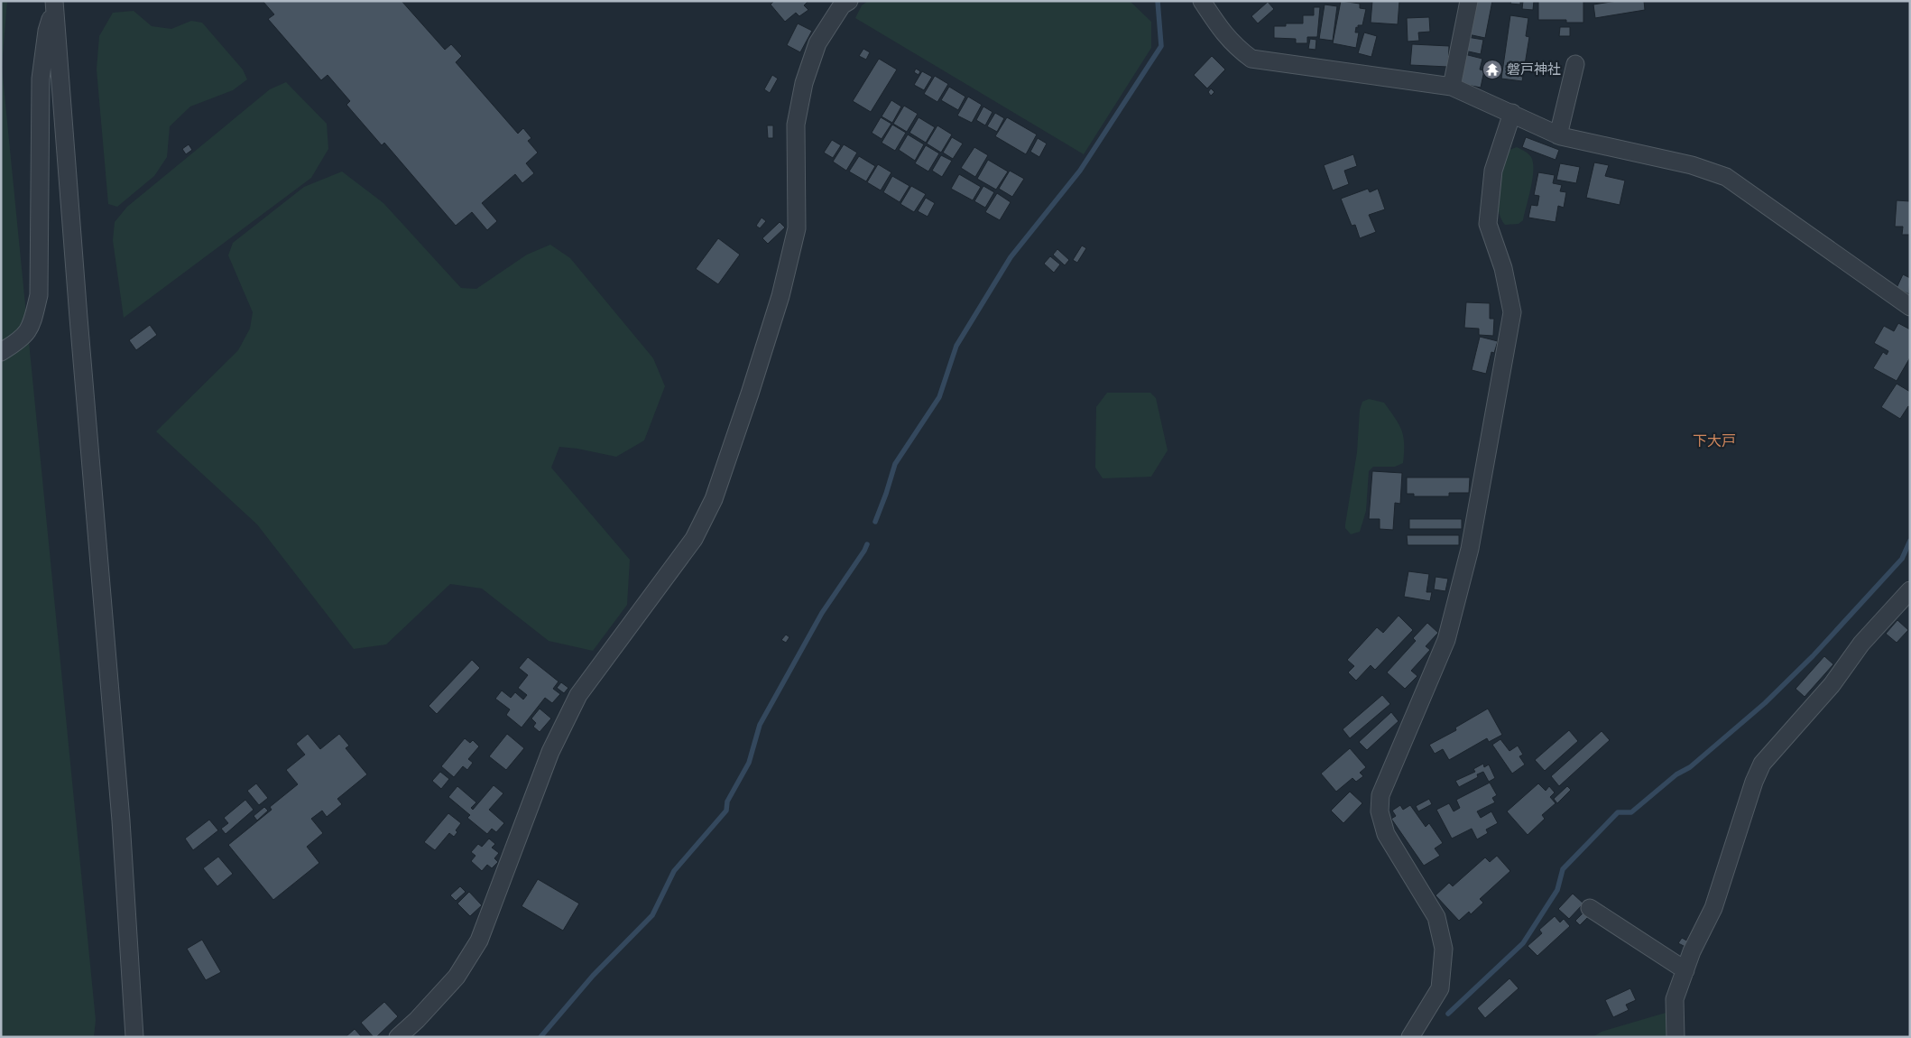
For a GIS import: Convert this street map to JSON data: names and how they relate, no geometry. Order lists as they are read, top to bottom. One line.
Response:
{"districts":["下大戸"],"places":{"temple":["磐戸神社"]}}
